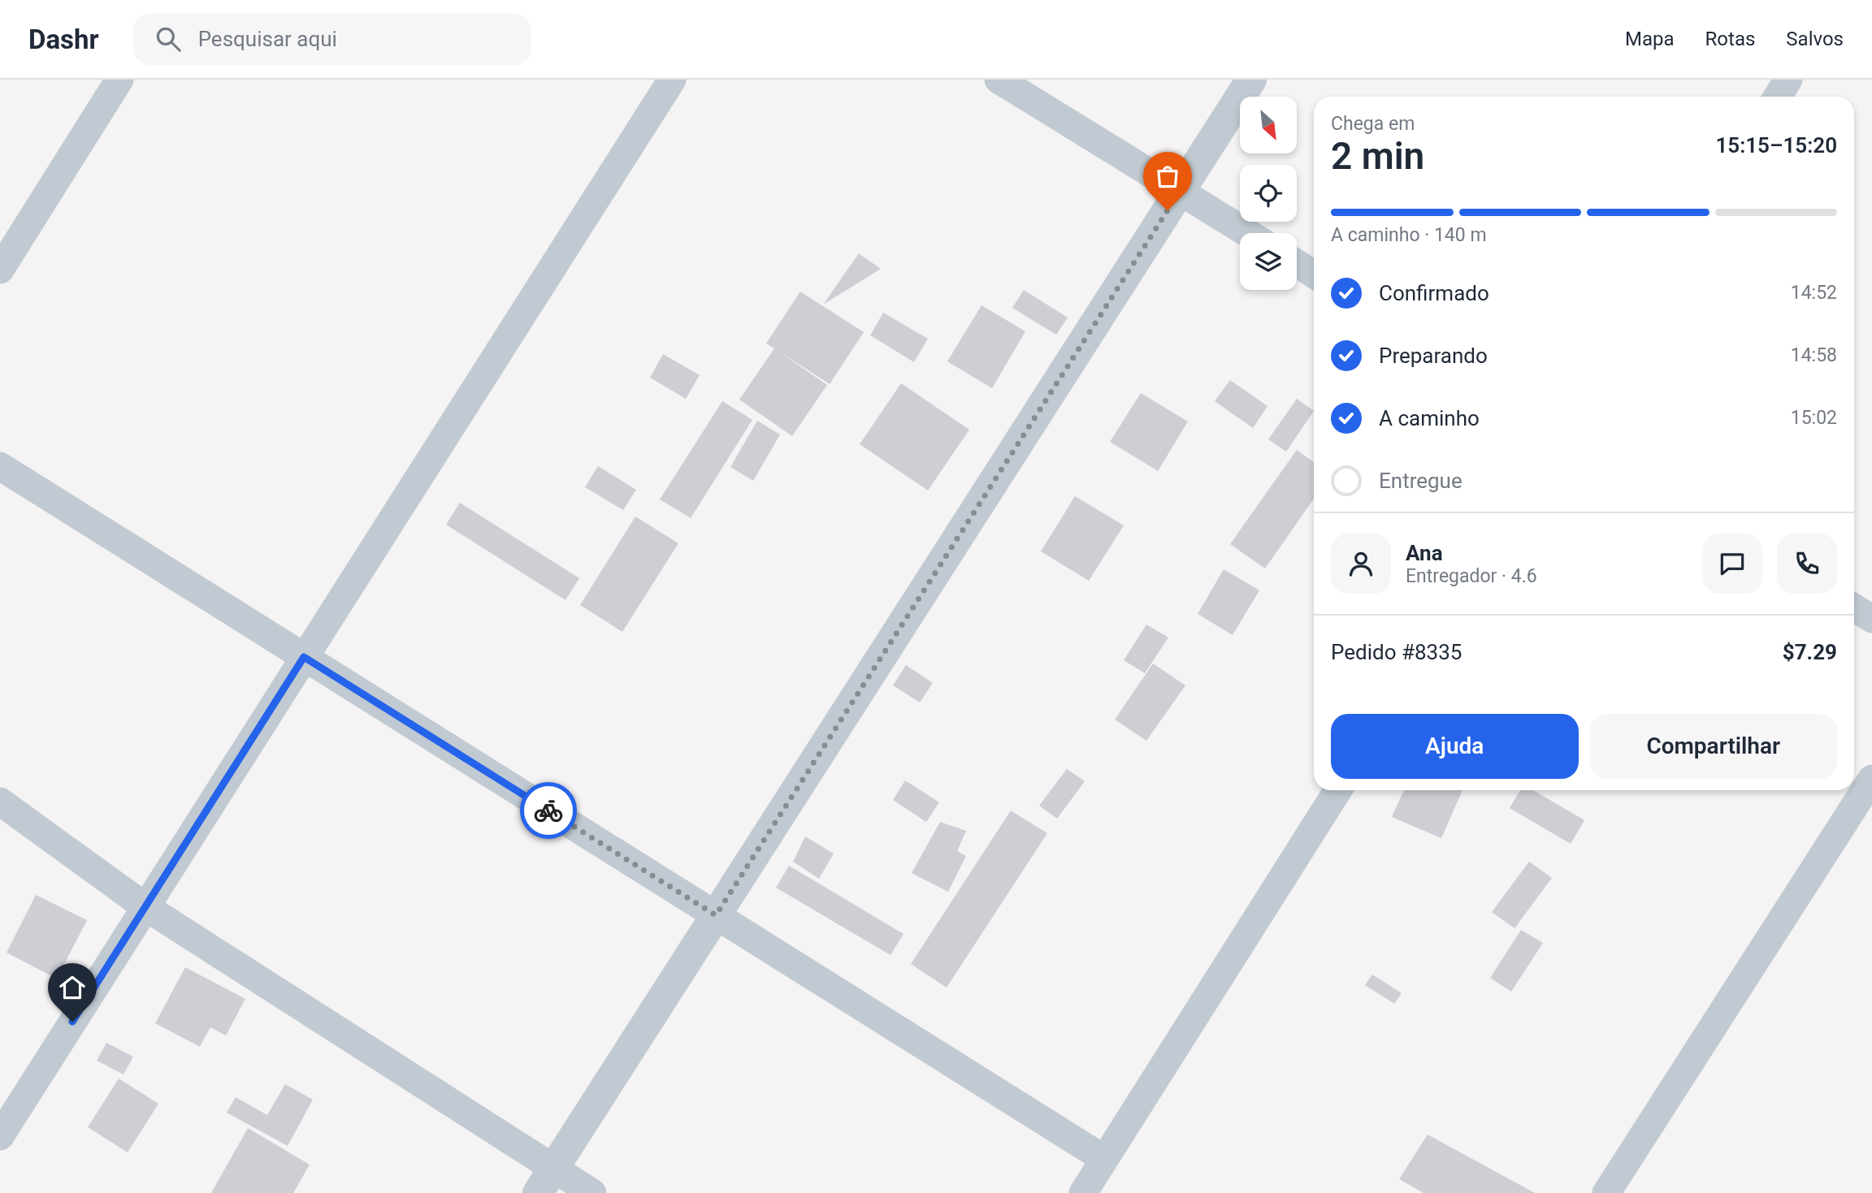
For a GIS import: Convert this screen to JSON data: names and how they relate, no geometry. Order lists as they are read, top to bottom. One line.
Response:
{"north":"bottom right","page":{"header":"Dashr","search":"Pesquisar aqui","nav":["Mapa","Rotas","Salvos"],"heading":["2 min","Chega em","15:15–15:20"],"panel":["Ana","Entregador · 4.6","Pedido #8335","$7.29"],"bar":"A caminho · 140 m","list":[["Confirmado","14:52"],["Preparando","14:58"],["A caminho","15:02"],"Entregue"],"buttons":["Ajuda","Compartilhar"]}}
